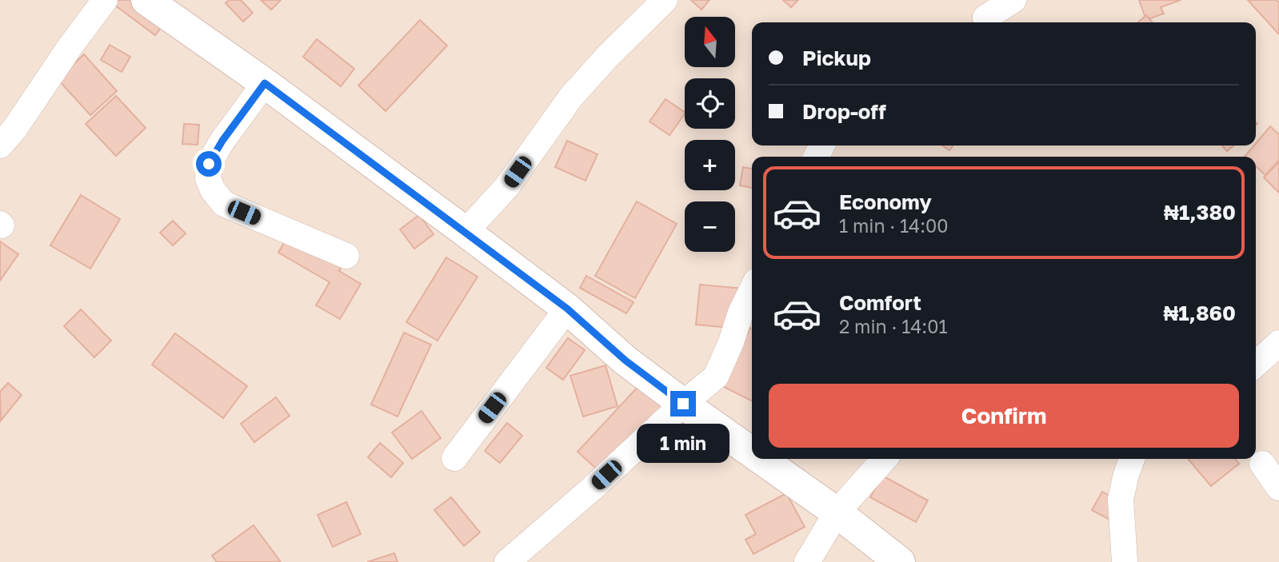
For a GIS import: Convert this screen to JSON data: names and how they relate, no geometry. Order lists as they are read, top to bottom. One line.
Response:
{"north":"top","page":{"map_buttons":["+","−"],"banner":["Pickup","Drop-off"],"list":[{"name":"Economy","note":"1 min · 14:00","value":"₦1,380"},{"name":"Comfort","note":"2 min · 14:01","value":"₦1,860"}],"buttons":"Confirm","bubble":"1 min"}}
